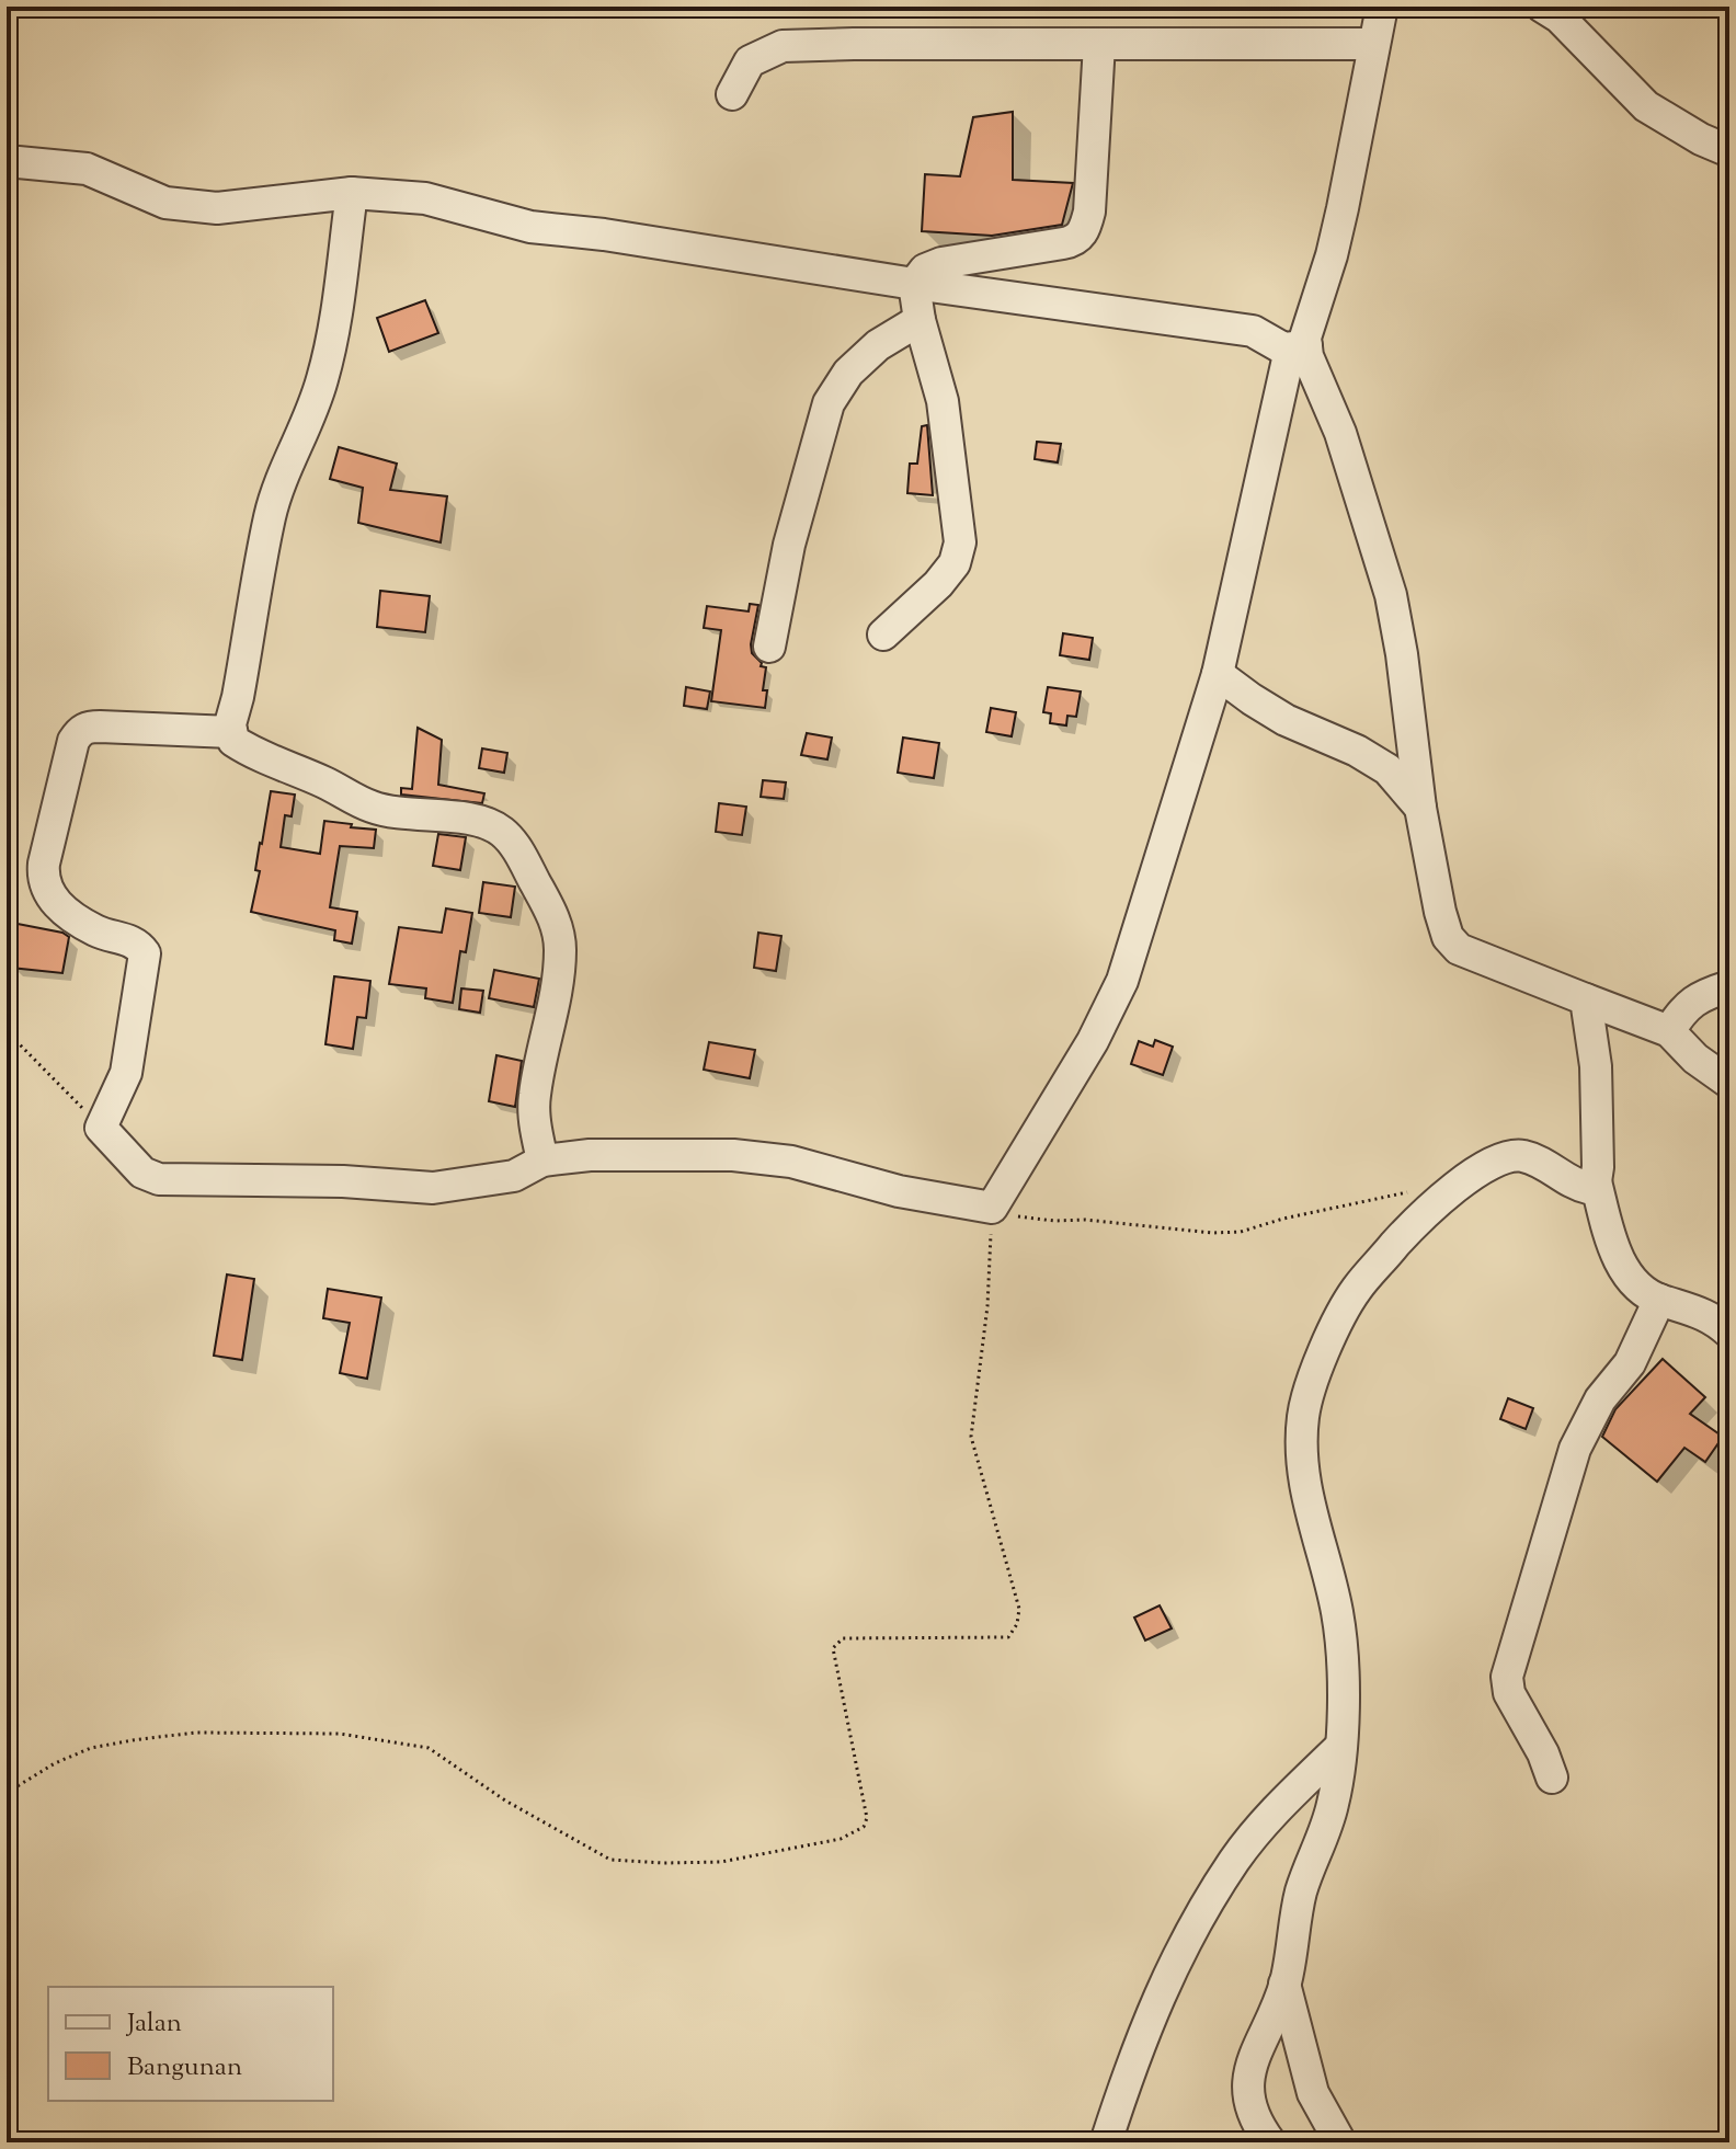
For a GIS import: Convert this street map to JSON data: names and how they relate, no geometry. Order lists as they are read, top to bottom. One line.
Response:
{"legend":["Jalan","Bangunan"]}
